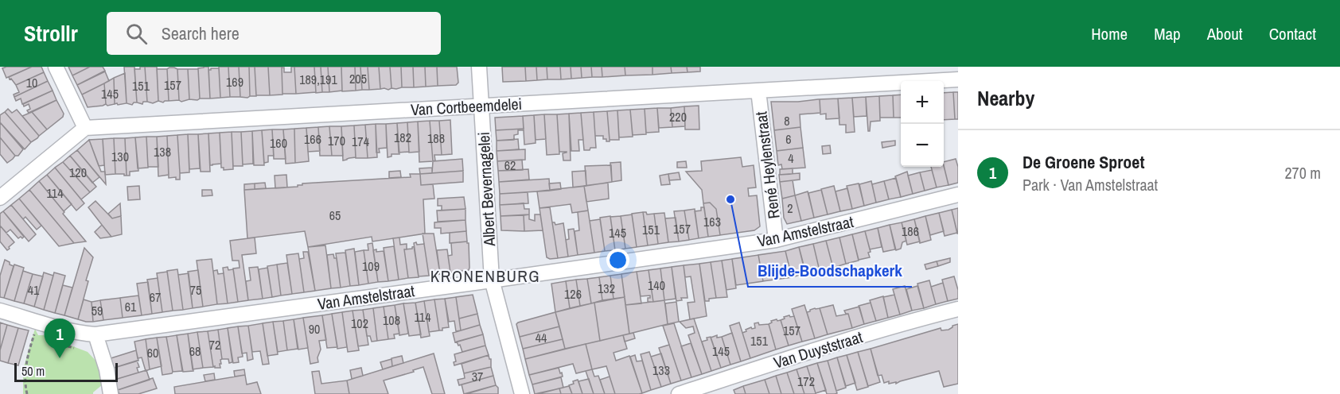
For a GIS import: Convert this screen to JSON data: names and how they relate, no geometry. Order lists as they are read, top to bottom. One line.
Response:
{"streets":{"street":["Van Cortbeemdelei","René Heylenstraat","Albert Bevernagelei","Van Amstelstraat","Van Duyststraat"]},"crossings":[["Van Cortbeemdelei","René Heylenstraat"],["Van Cortbeemdelei","Albert Bevernagelei"],["René Heylenstraat","Van Amstelstraat"],["Albert Bevernagelei","Van Amstelstraat"]],"districts":["KRONENBURG"],"places":["Blijde-Boodschapkerk"],"house_numbers":["205","189,191","169","10","157","151","145","220","8","182","188","166","6","170","174","160","138","130","4","62","120","114","2","65","163","157","151","186","145","109","140","132","41","75","126","67","61","59","114","108","102","90","157","44","151","72","68","145","60","133","37","172"],"scale_bar":"50 m","page":{"header":"Strollr","search":"Search here","nav":["Home","Map","About","Contact"],"heading":"Nearby","map_buttons":["+","−"],"list":[{"mark":"1","name":"De Groene Sproet","note":"Park · Van Amstelstraat","value":"270 m"}],"pins":"1","scale":"50 m"}}
